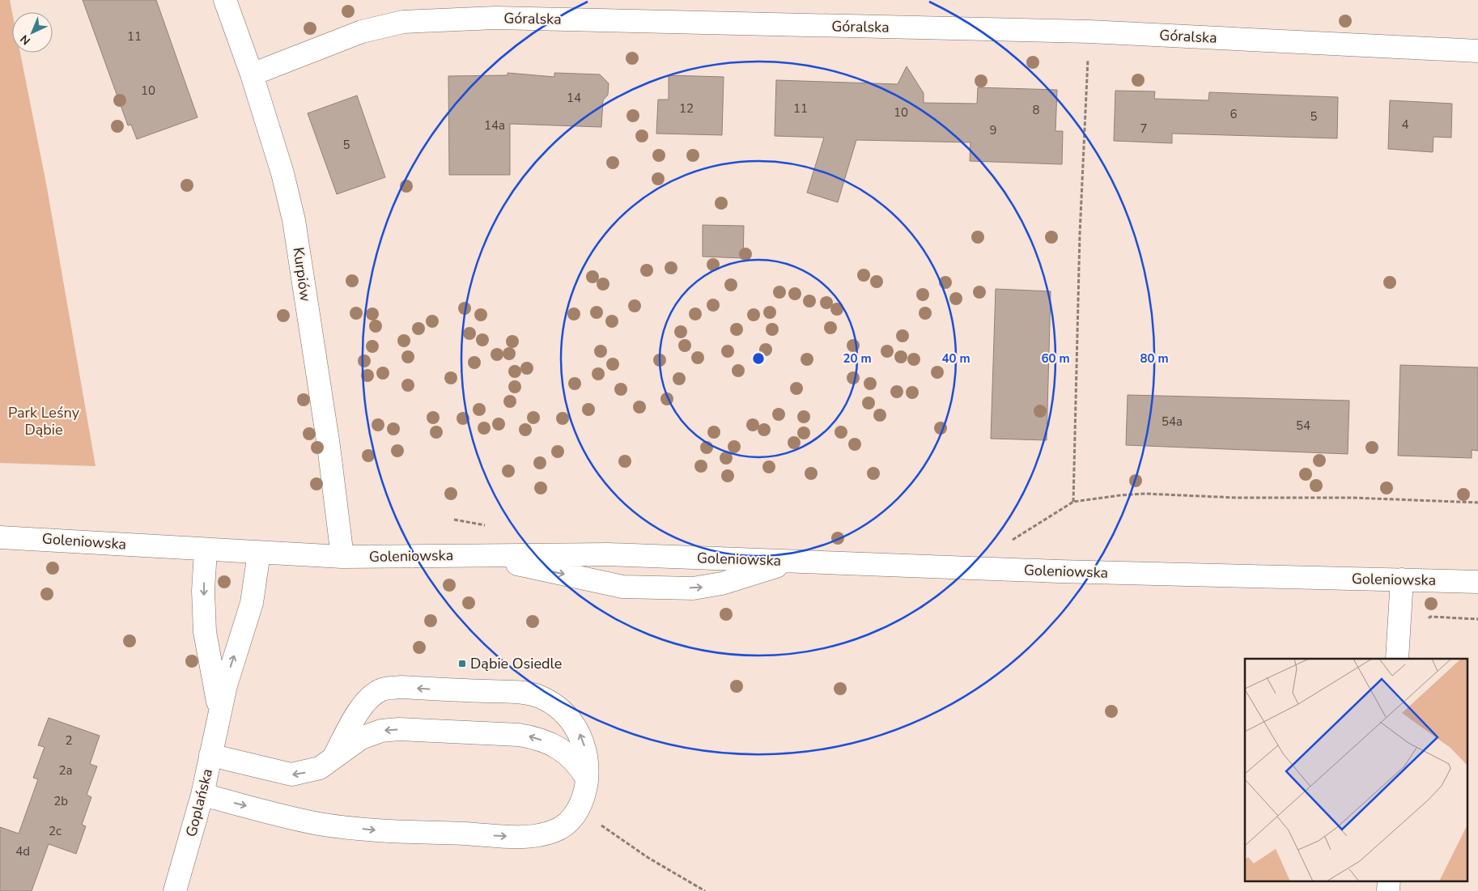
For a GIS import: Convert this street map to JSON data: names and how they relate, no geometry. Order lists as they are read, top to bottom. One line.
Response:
{"streets":{"street":["Góralska","Kurpiów","Goleniowska","Goplańska"]},"crossings":[["Góralska","Kurpiów"],["Kurpiów","Goleniowska"],["Goleniowska","Goplańska"]],"parks":["Park Leśny Dąbie"],"places":{"transit":["Dąbie Osiedle"]},"house_numbers":["11","10","14","12","11","8","10","6","5","4","14a","7","9","5","54a","54","2","2a","2b","2c","4d"],"north":"bottom left","rings":["20 m","40 m","60 m","80 m"]}
